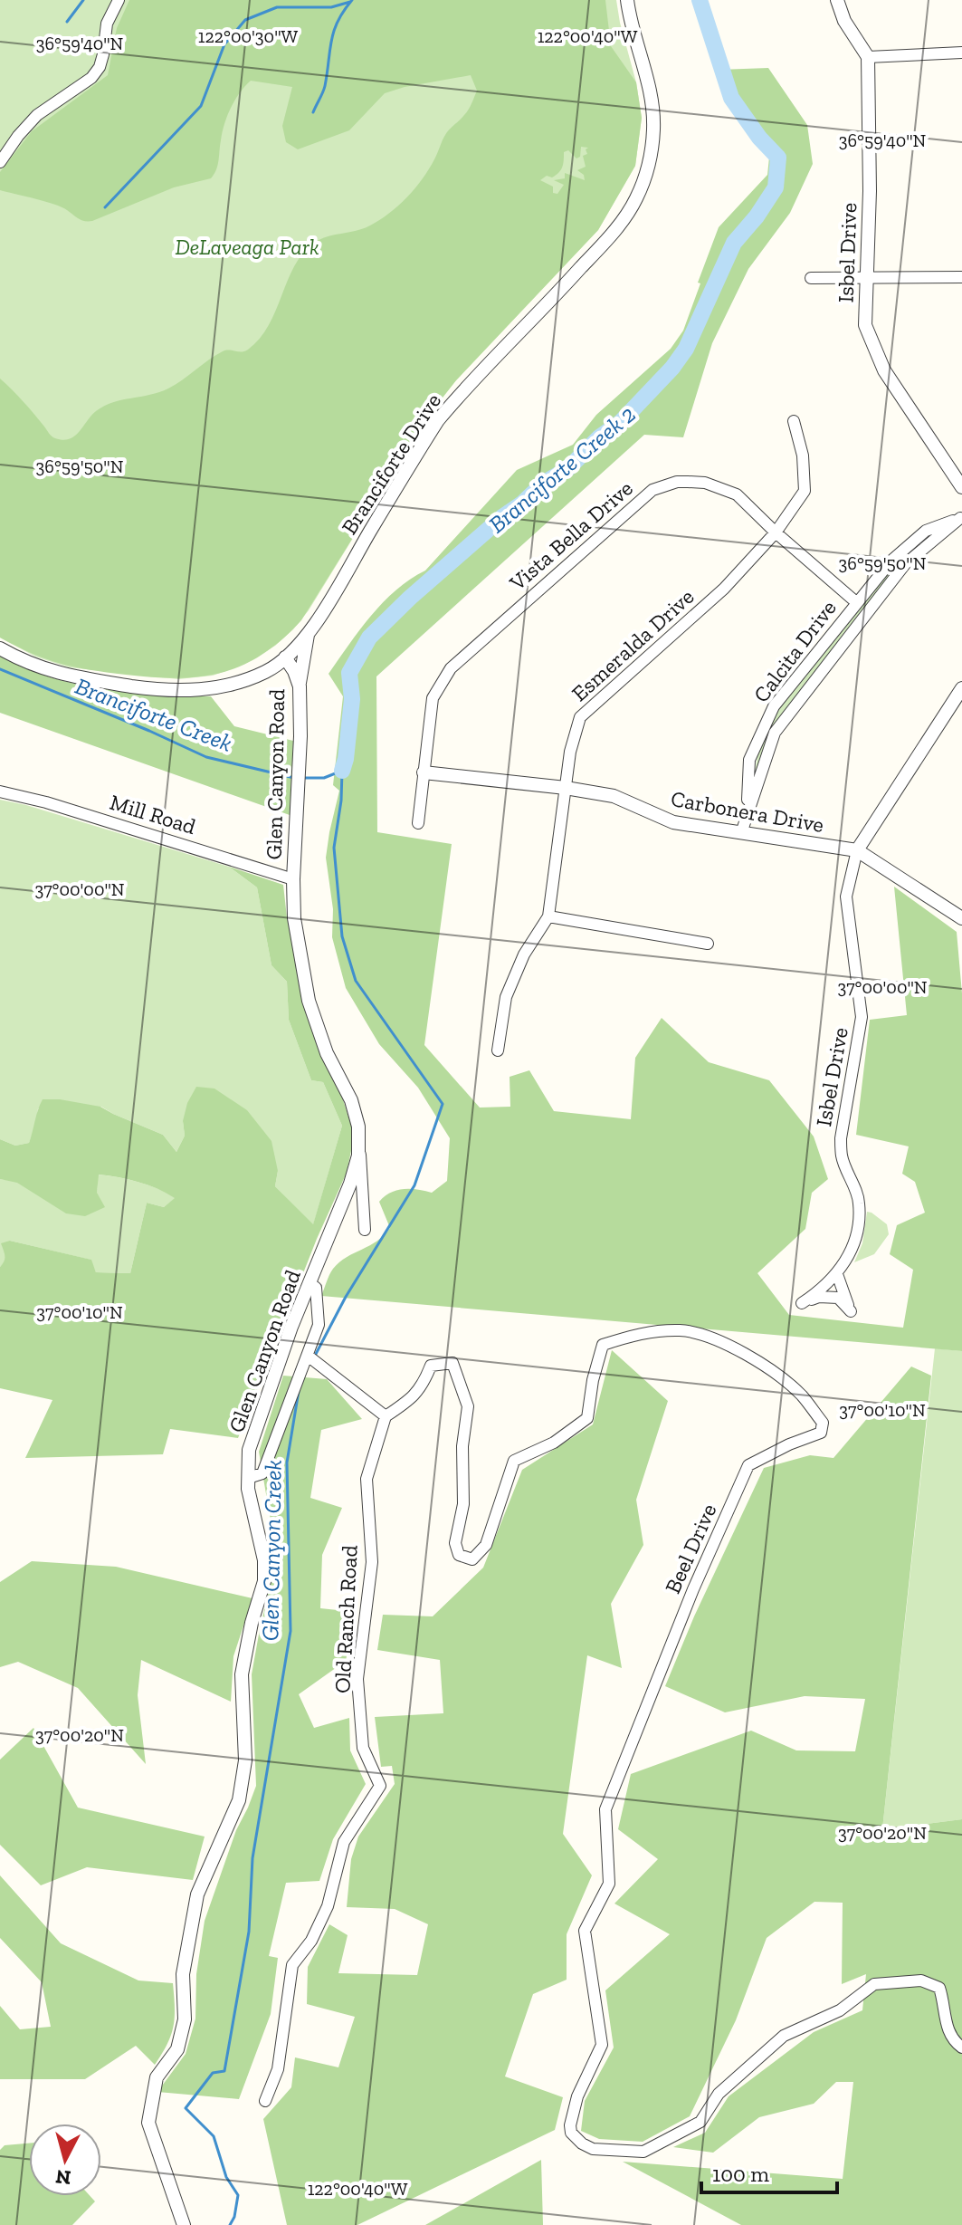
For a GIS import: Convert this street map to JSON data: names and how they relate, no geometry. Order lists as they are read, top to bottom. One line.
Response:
{"streets":{"street":["Isbel Drive","Branciforte Drive","Vista Bella Drive","Esmeralda Drive","Calcita Drive","Glen Canyon Road","Carbonera Drive","Mill Road","Beel Drive","Old Ranch Road"]},"crossings":[["Isbel Drive","Carbonera Drive"],["Branciforte Drive","Glen Canyon Road"],["Vista Bella Drive","Esmeralda Drive"],["Vista Bella Drive","Calcita Drive"],["Vista Bella Drive","Carbonera Drive"],["Esmeralda Drive","Carbonera Drive"],["Calcita Drive","Carbonera Drive"],["Glen Canyon Road","Mill Road"],["Beel Drive","Old Ranch Road"]],"water":["Branciforte Creek 2","Branciforte Creek","Glen Canyon Creek"],"parks":["DeLaveaga Park"],"scale_bar":"100 m","north":"bottom","coordinates":["122°00'30\"W","122°00'40\"W","36°59'40\"N","36°59'50\"N","37°00'00\"N","37°00'10\"N","37°00'20\"N"]}
